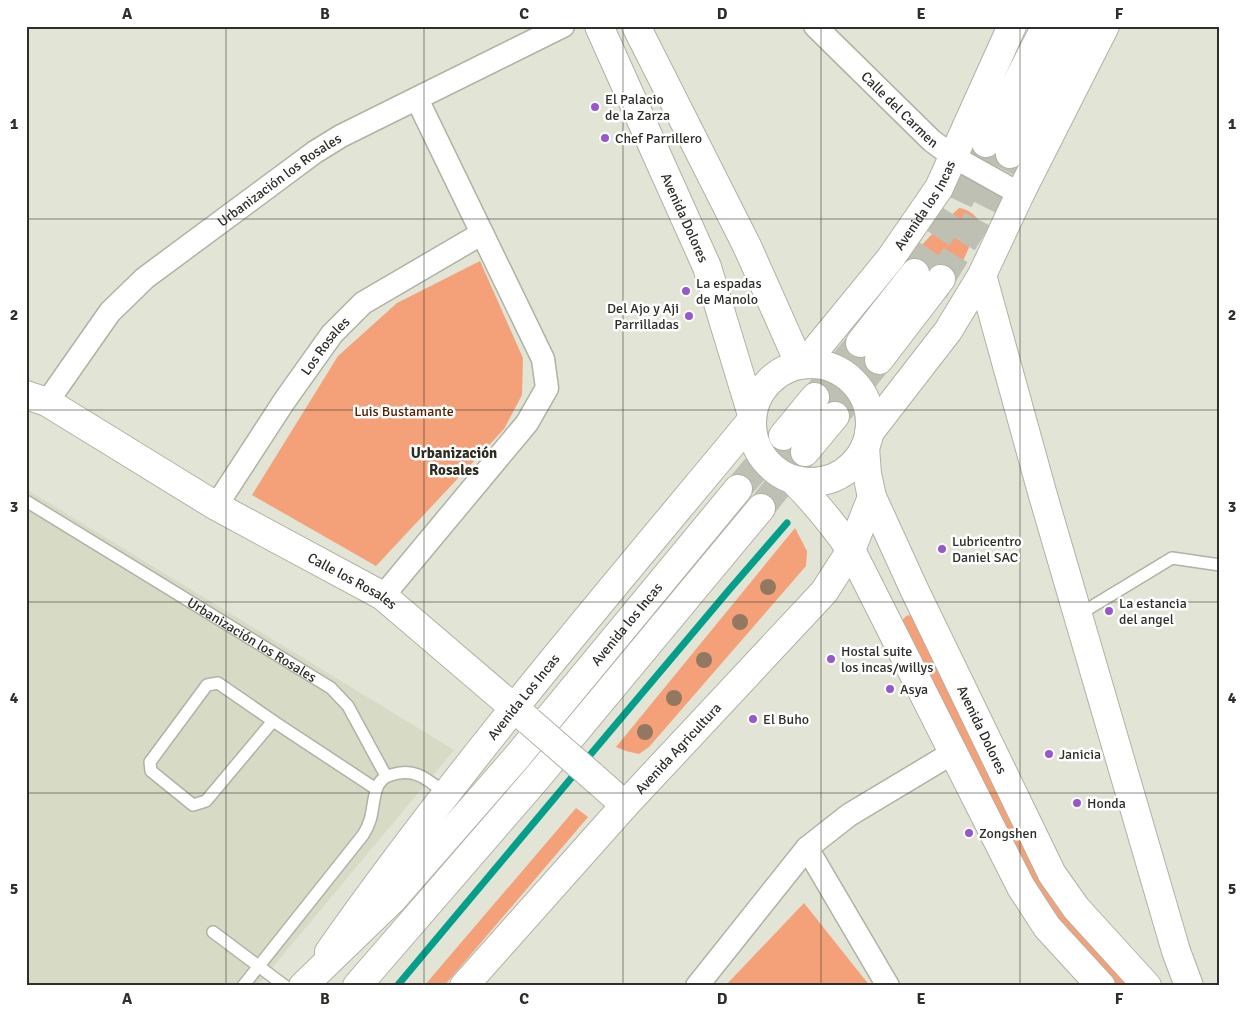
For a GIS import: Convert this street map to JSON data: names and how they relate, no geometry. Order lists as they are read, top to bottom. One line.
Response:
{"streets":{"main road":["Avenida los Incas","Avenida Dolores","Calle los Rosales","Avenida Los Incas","Avenida Agricultura"],"street":["Calle del Carmen","Urbanización los Rosales","Los Rosales"]},"crossings":[["Calle del Carmen","Avenida los Incas"],["Urbanización los Rosales","Calle los Rosales"],["Avenida los Incas","Avenida Dolores"],["Avenida los Incas","Avenida Los Incas"],["Avenida Dolores","Avenida Los Incas"],["Avenida Dolores","Avenida Agricultura"],["Los Rosales","Calle los Rosales"],["Calle los Rosales","Avenida Los Incas"],["Calle los Rosales","Avenida Agricultura"]],"districts":["Urbanización Rosales"],"parks":["Luis Bustamante"],"places":["El Palacio de la Zarza","Chef Parrillero","La espadas de Manolo","Del Ajo y Aji Parrilladas","Lubricentro Daniel SAC","La estancia del angel","Hostal suite los incas/willys","Asya","El Buho","Janicia","Honda","Zongshen"],"grid":{"columns":["A","B","C","D","E","F"],"rows":["1","2","3","4","5"]}}
